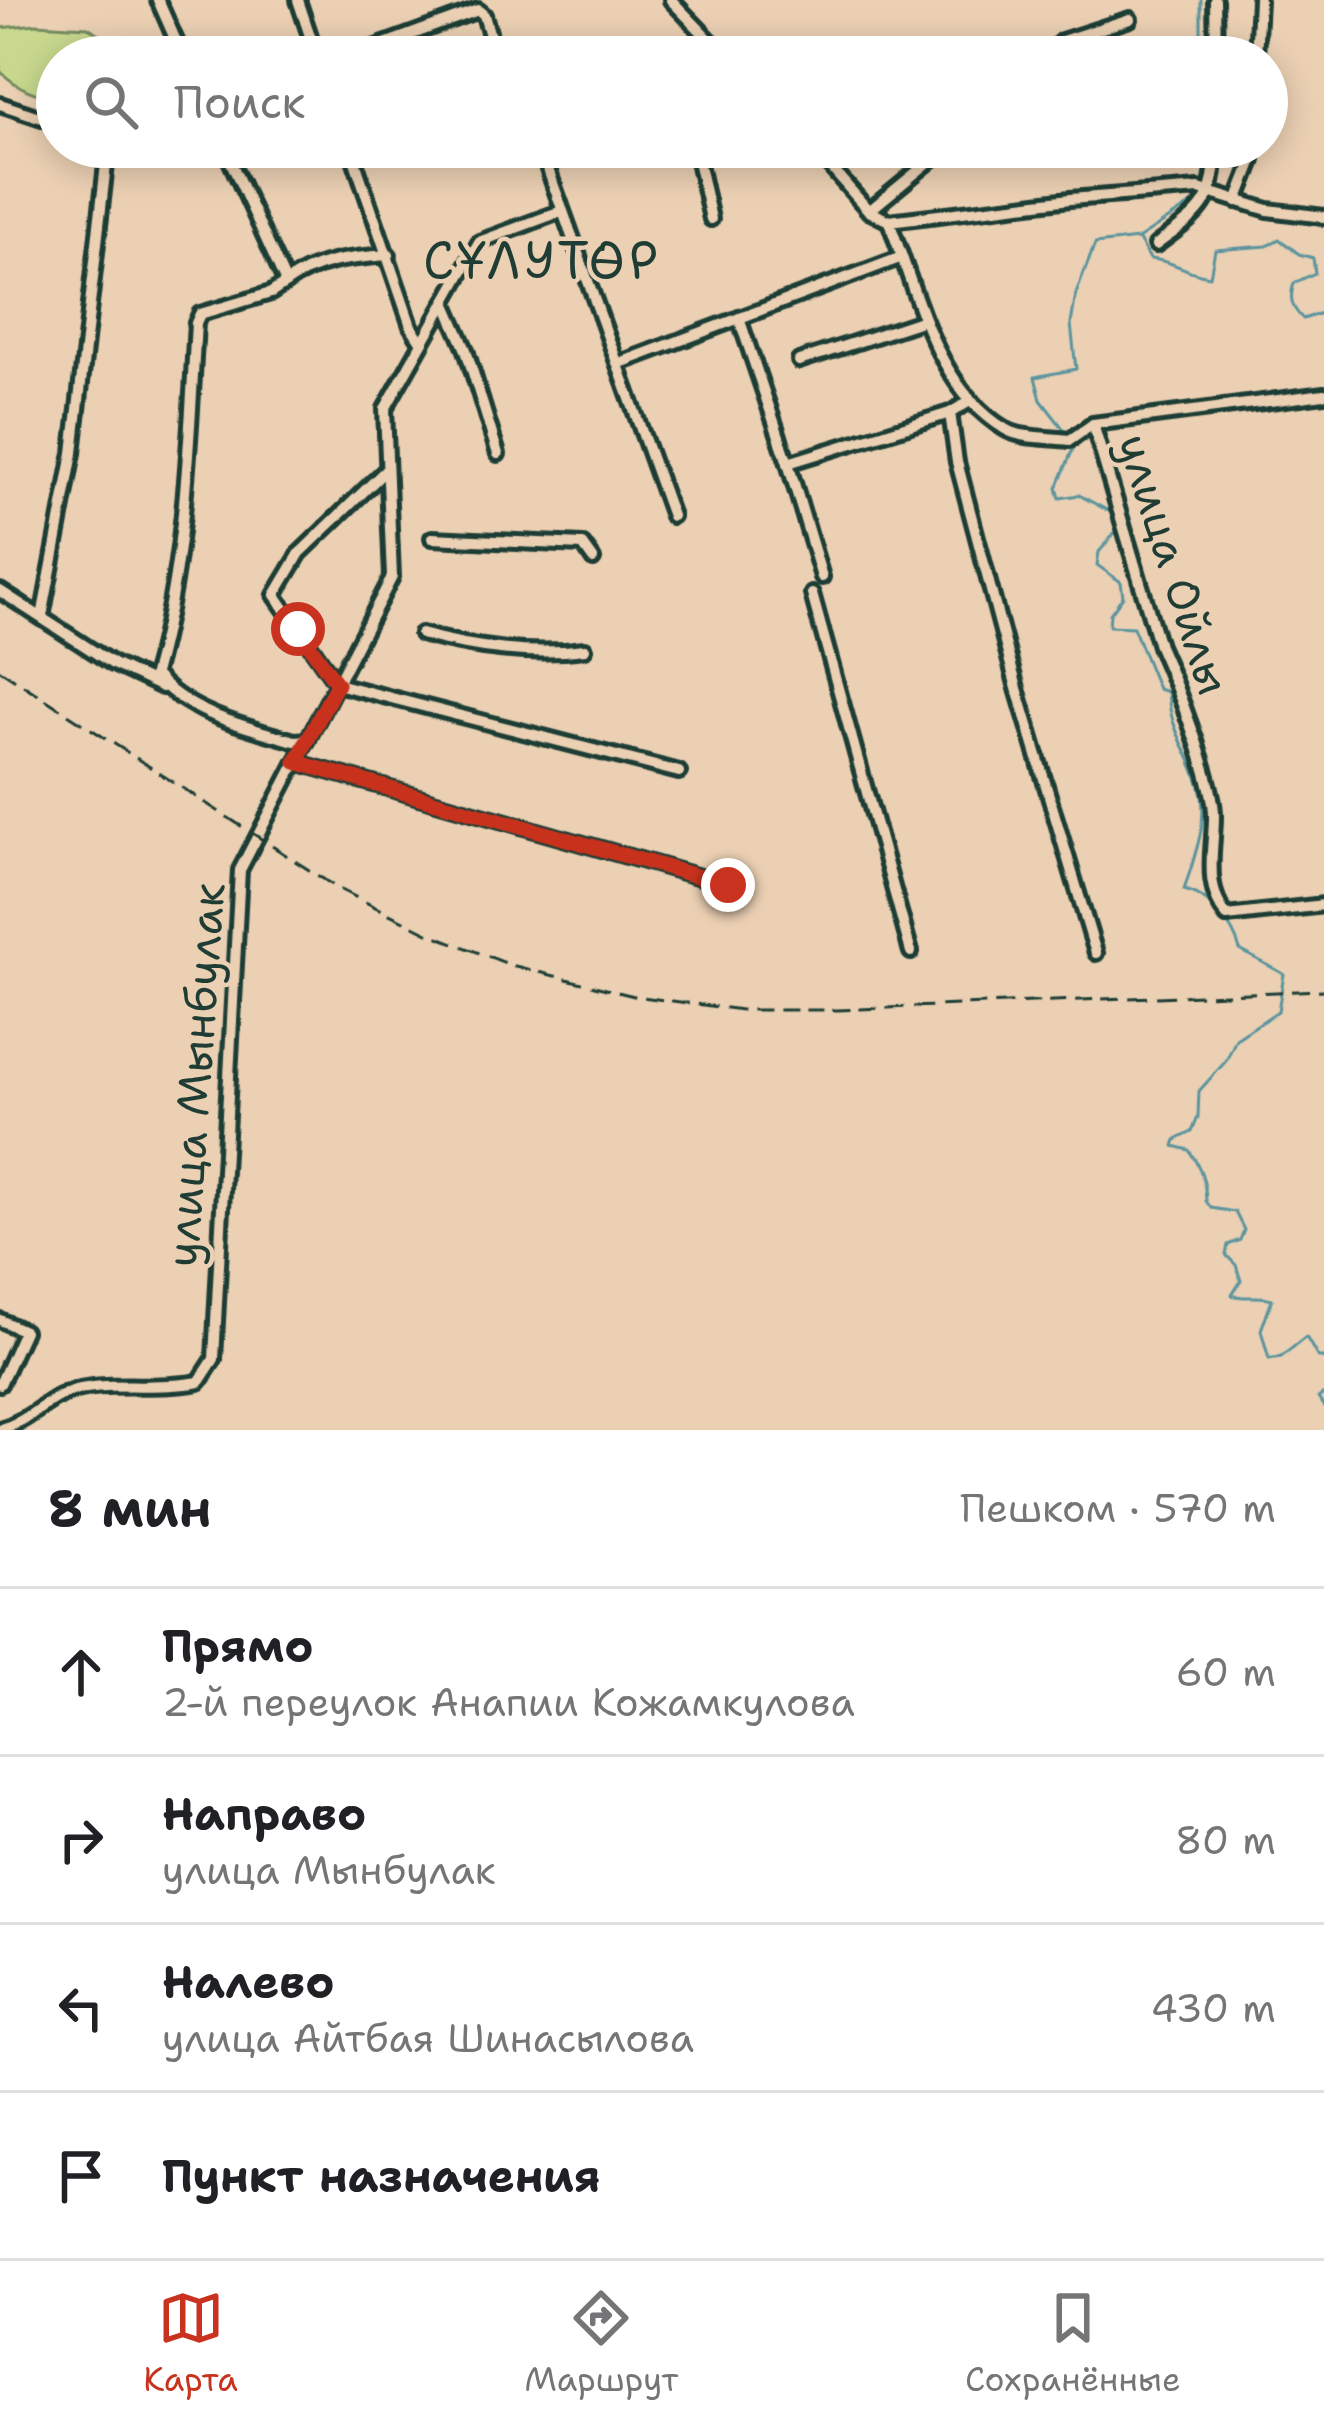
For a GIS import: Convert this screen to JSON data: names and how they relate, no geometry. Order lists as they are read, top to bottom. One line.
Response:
{"streets":{"street":["улица Ойлы","улица Мынбулак"]},"districts":["СҰЛУТӨР"],"page":{"search":"Поиск","heading":["8 мин","Пешком · 570 m"],"list":[["Прямо","2-й переулок Анапии Кожамкулова","60 m"],["Направо","улица Мынбулак","80 m"],["Налево","улица Айтбая Шинасылова","430 m"],"Пункт назначения"],"nav":["Карта","Маршрут","Сохранённые"]}}
